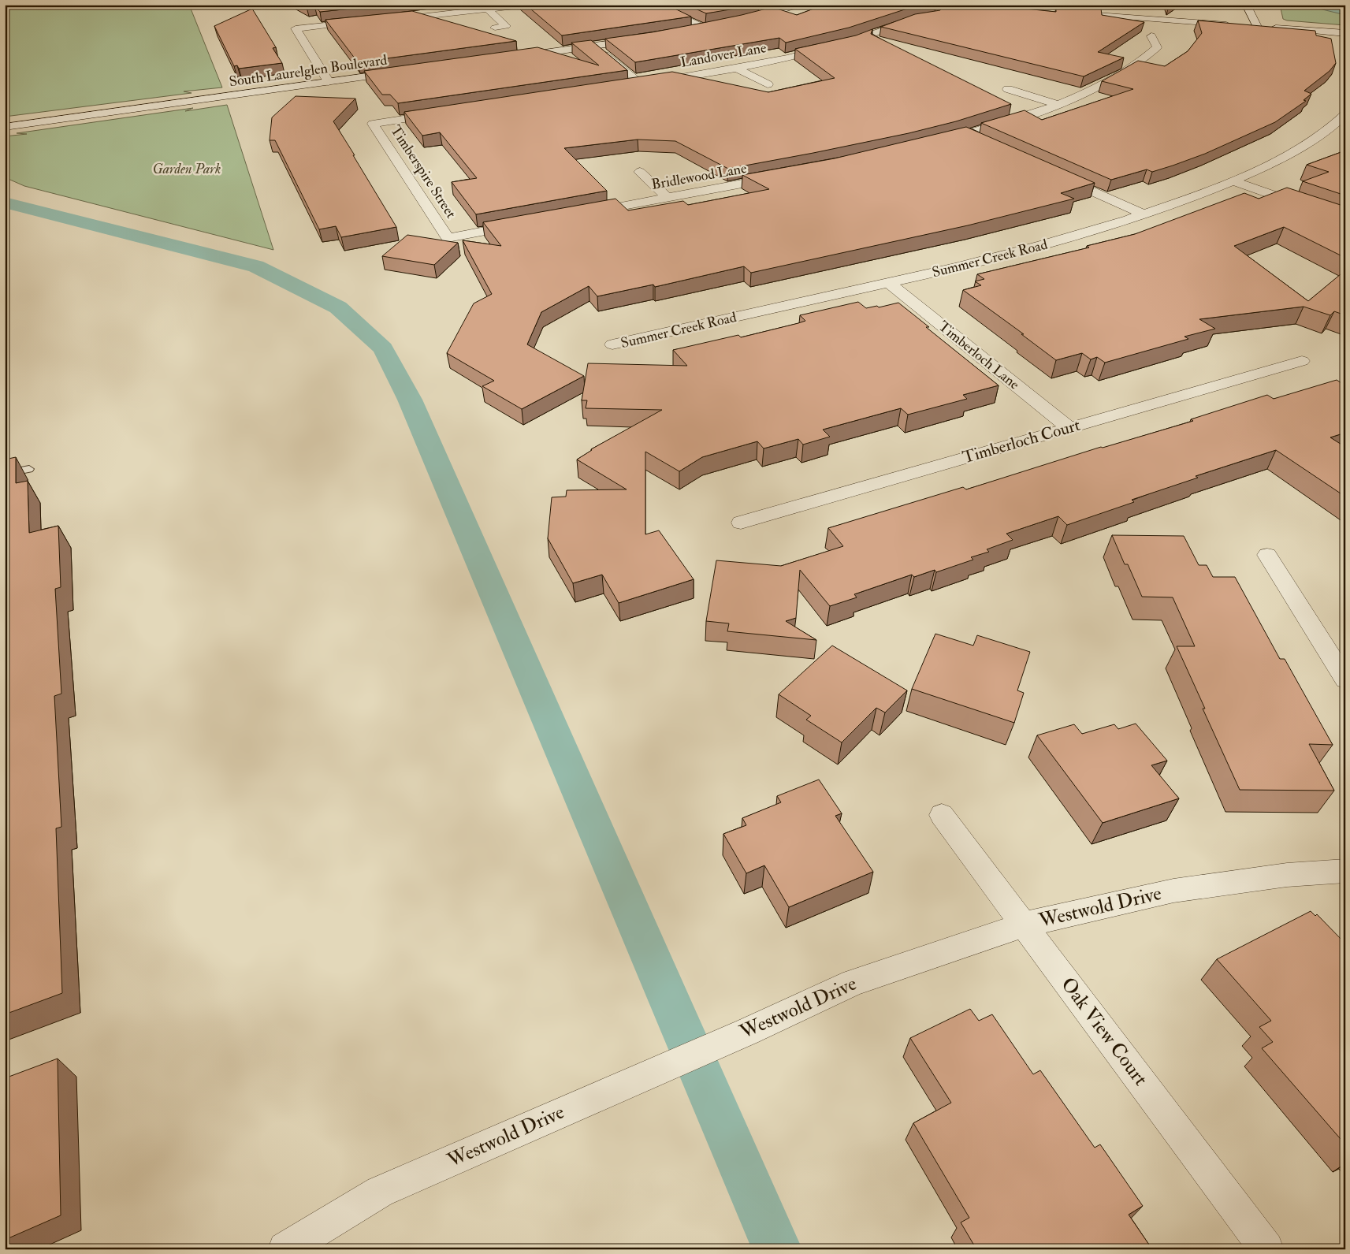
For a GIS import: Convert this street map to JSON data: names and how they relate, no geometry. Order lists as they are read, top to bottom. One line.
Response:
{"streets":{"street":["Landover Lane","South Laurelglen Boulevard","Timberspire Street","Bridlewood Lane","Summer Creek Road","Timberloch Lane","Timberloch Court","Westwold Drive","Oak View Court"]},"crossings":[["Summer Creek Road","Timberloch Lane"],["Timberloch Lane","Timberloch Court"],["Westwold Drive","Oak View Court"]],"parks":["Garden Park"]}
